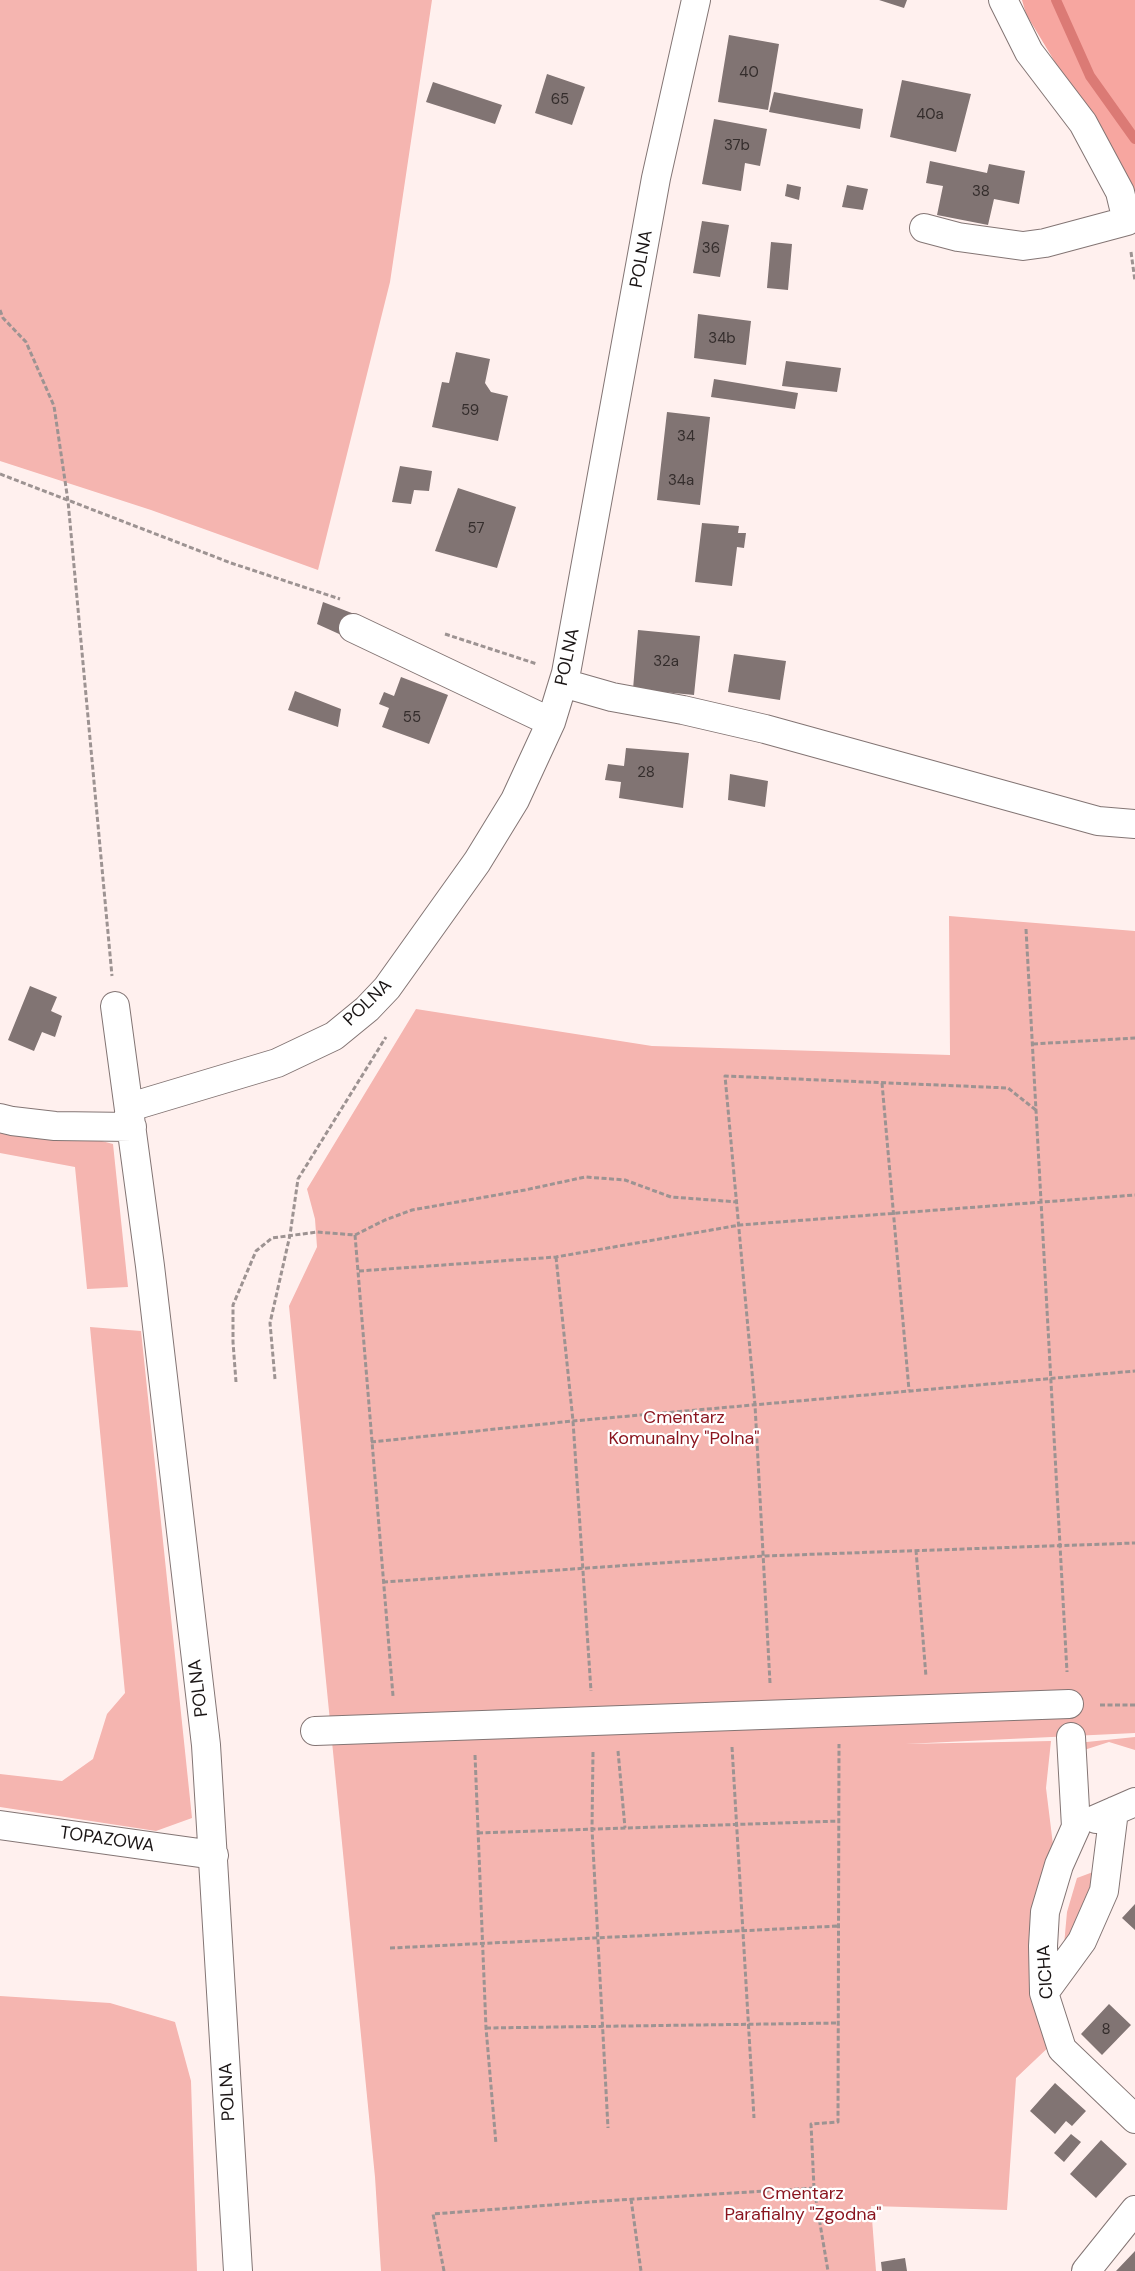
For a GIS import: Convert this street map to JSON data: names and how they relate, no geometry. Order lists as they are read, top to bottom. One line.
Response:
{"streets":{"street":["POLNA","TOPAZOWA","CICHA"]},"crossings":[["POLNA","TOPAZOWA"]],"parks":["Cmentarz Komunalny \"Polna\"","Cmentarz Parafialny \"Zgodna\""],"house_numbers":["40","65","40a","37b","38","36","34b","59","34","34a","57","32a","55","28","8"]}
